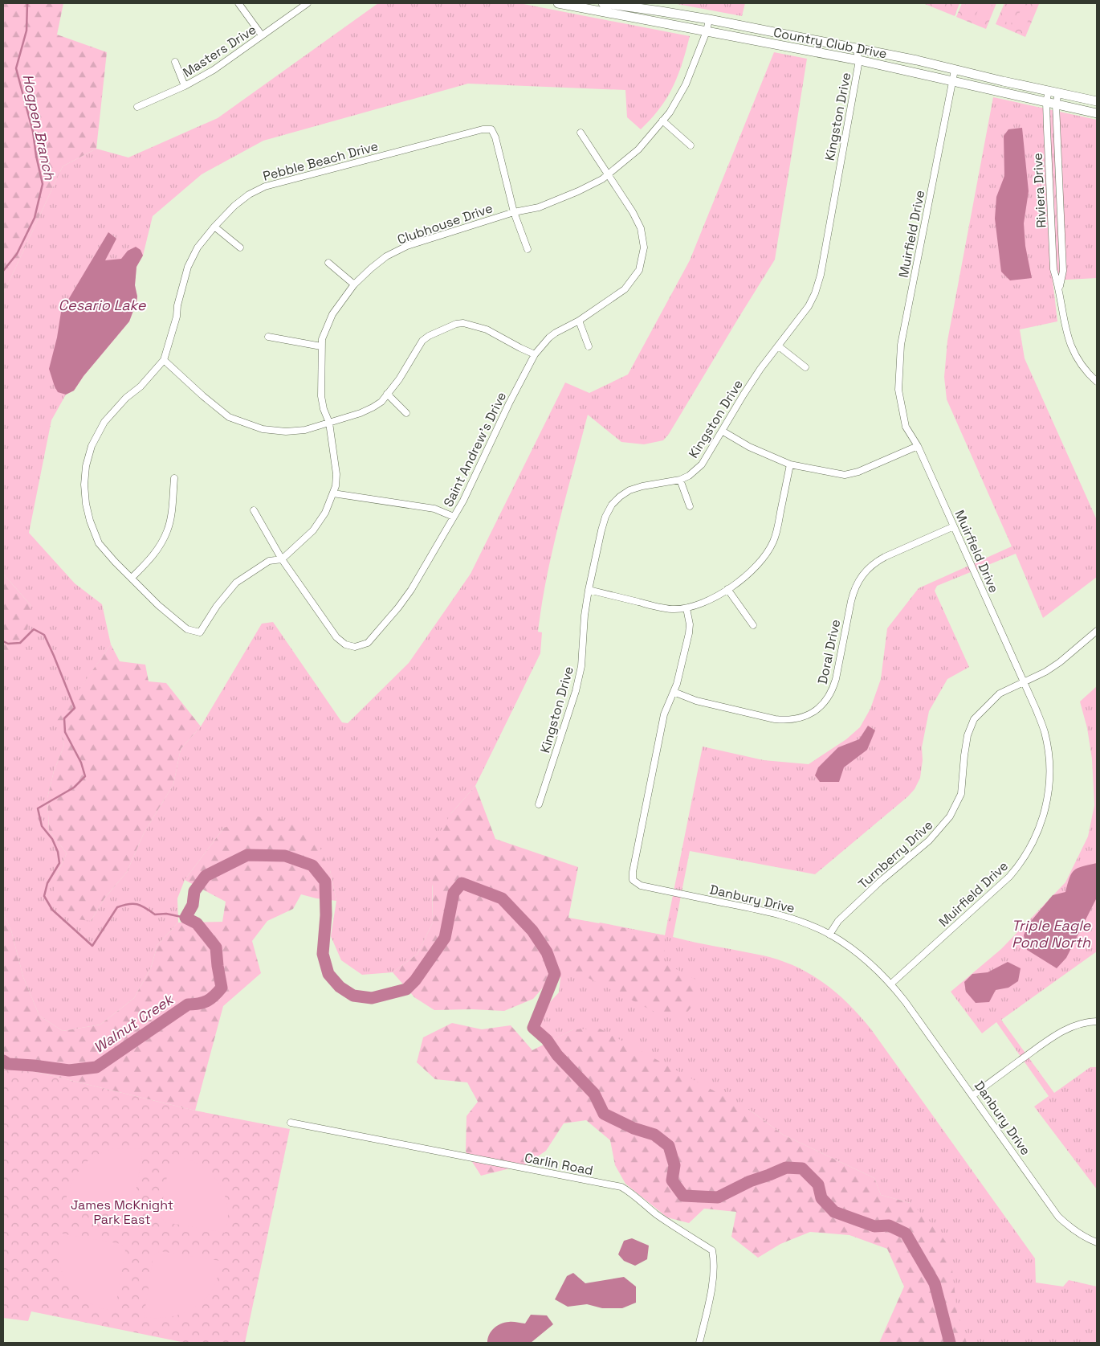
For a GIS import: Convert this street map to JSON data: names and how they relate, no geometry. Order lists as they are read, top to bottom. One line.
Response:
{"streets":{"main road":["Country Club Drive"],"street":["Masters Drive","Kingston Drive","Pebble Beach Drive","Riviera Drive","Clubhouse Drive","Muirfield Drive","Saint Andrew's Drive","Doral Drive","Turnberry Drive","Danbury Drive","Carlin Road"]},"crossings":[["Country Club Drive","Kingston Drive"],["Country Club Drive","Riviera Drive"],["Country Club Drive","Clubhouse Drive"],["Country Club Drive","Muirfield Drive"],["Pebble Beach Drive","Clubhouse Drive"],["Clubhouse Drive","Saint Andrew's Drive"],["Muirfield Drive","Doral Drive"],["Muirfield Drive","Turnberry Drive"],["Muirfield Drive","Danbury Drive"],["Doral Drive","Danbury Drive"],["Turnberry Drive","Danbury Drive"]],"water":["Hogpen Branch","Cesario Lake","Triple Eagle Pond North","Walnut Creek"],"parks":["James McKnight Park East"]}
